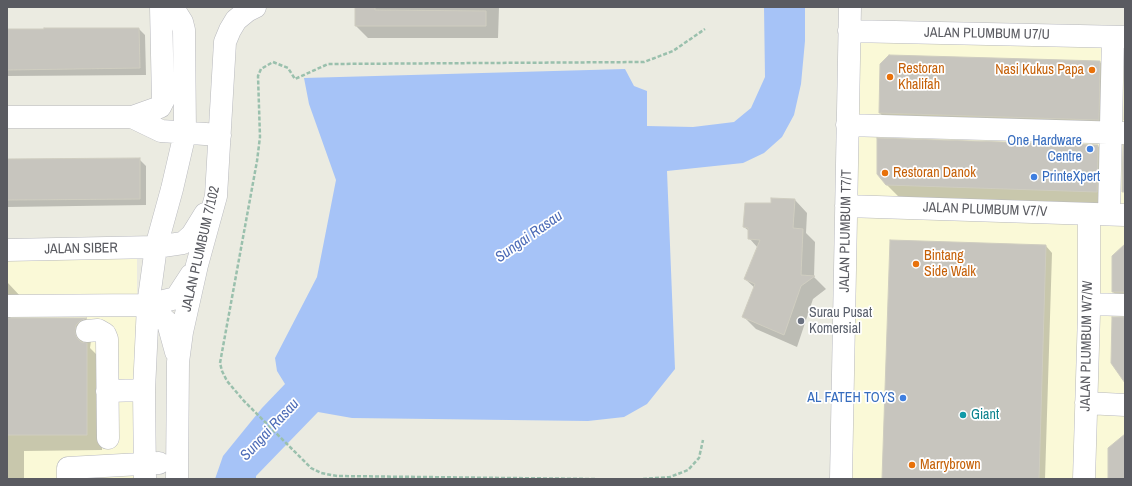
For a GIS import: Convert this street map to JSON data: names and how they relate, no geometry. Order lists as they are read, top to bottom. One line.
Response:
{"streets":{"street":["JALAN PLUMBUM U7/U","JALAN PLUMBUM V7/V","JALAN PLUMBUM T7/T","JALAN SIBER","JALAN PLUMBUM 7/102","JALAN PLUMBUM W7/W"]},"crossings":[["JALAN PLUMBUM U7/U","JALAN PLUMBUM T7/T"],["JALAN PLUMBUM U7/U","JALAN PLUMBUM W7/W"],["JALAN PLUMBUM V7/V","JALAN PLUMBUM T7/T"],["JALAN PLUMBUM V7/V","JALAN PLUMBUM W7/W"],["JALAN SIBER","JALAN PLUMBUM 7/102"]],"water":["Sungai Rasau"],"places":["Nasi Kukus Papa","Restoran Khalifah","One Hardware Centre","Restoran Danok","PrinteXpert","Bintang Side Walk","Surau Pusat Komersial","AL FATEH TOYS","Giant","Marrybrown"]}
